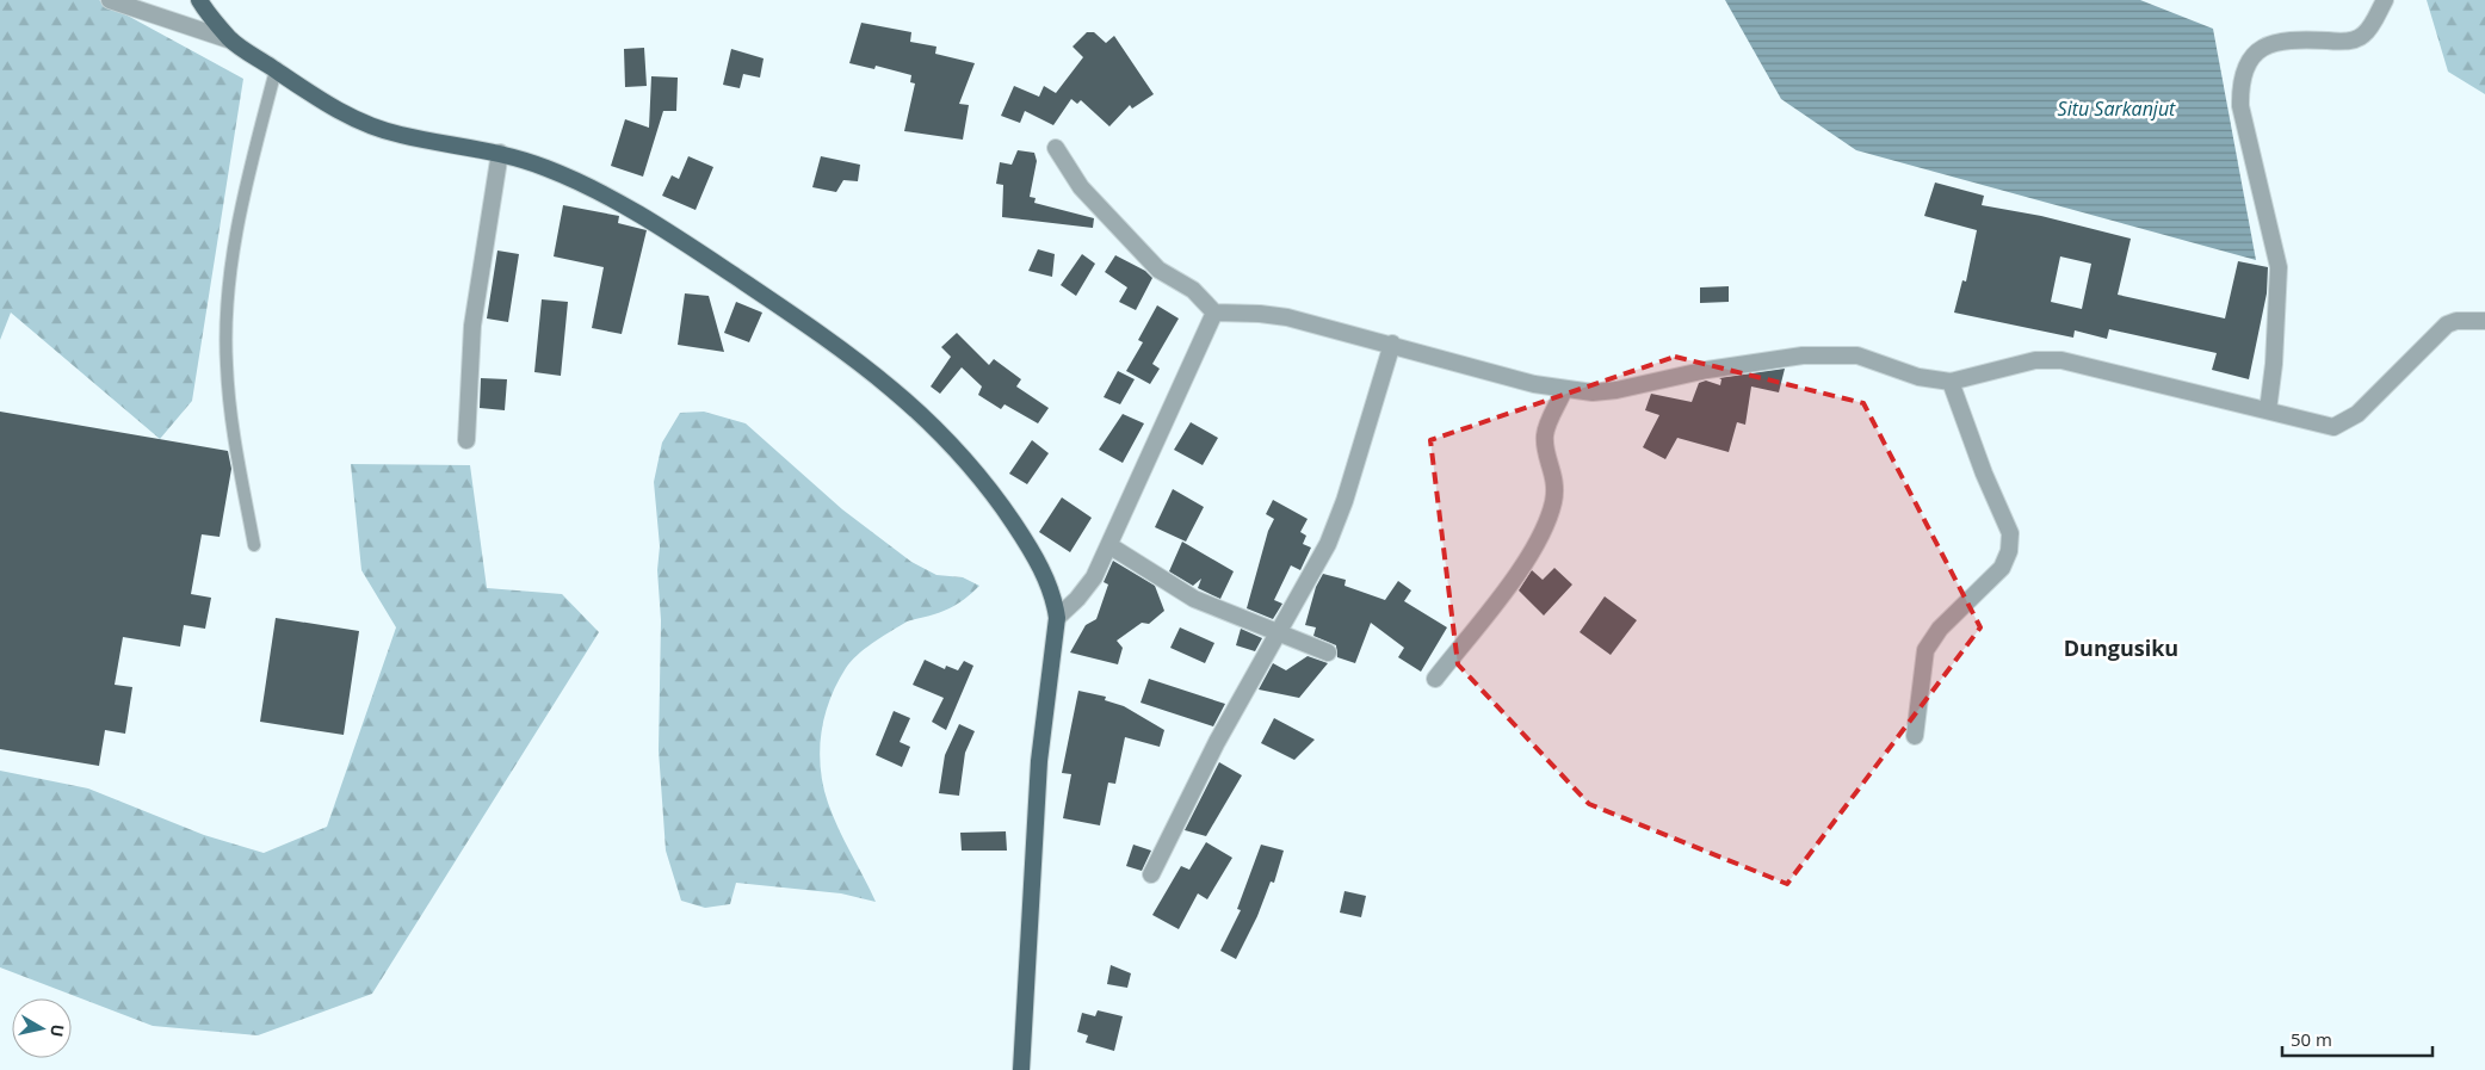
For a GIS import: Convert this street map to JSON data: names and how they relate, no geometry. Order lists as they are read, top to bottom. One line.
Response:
{"districts":["Dungusiku"],"water":["Situ Sarkanjut"],"scale_bar":"50 m","north":"right"}
